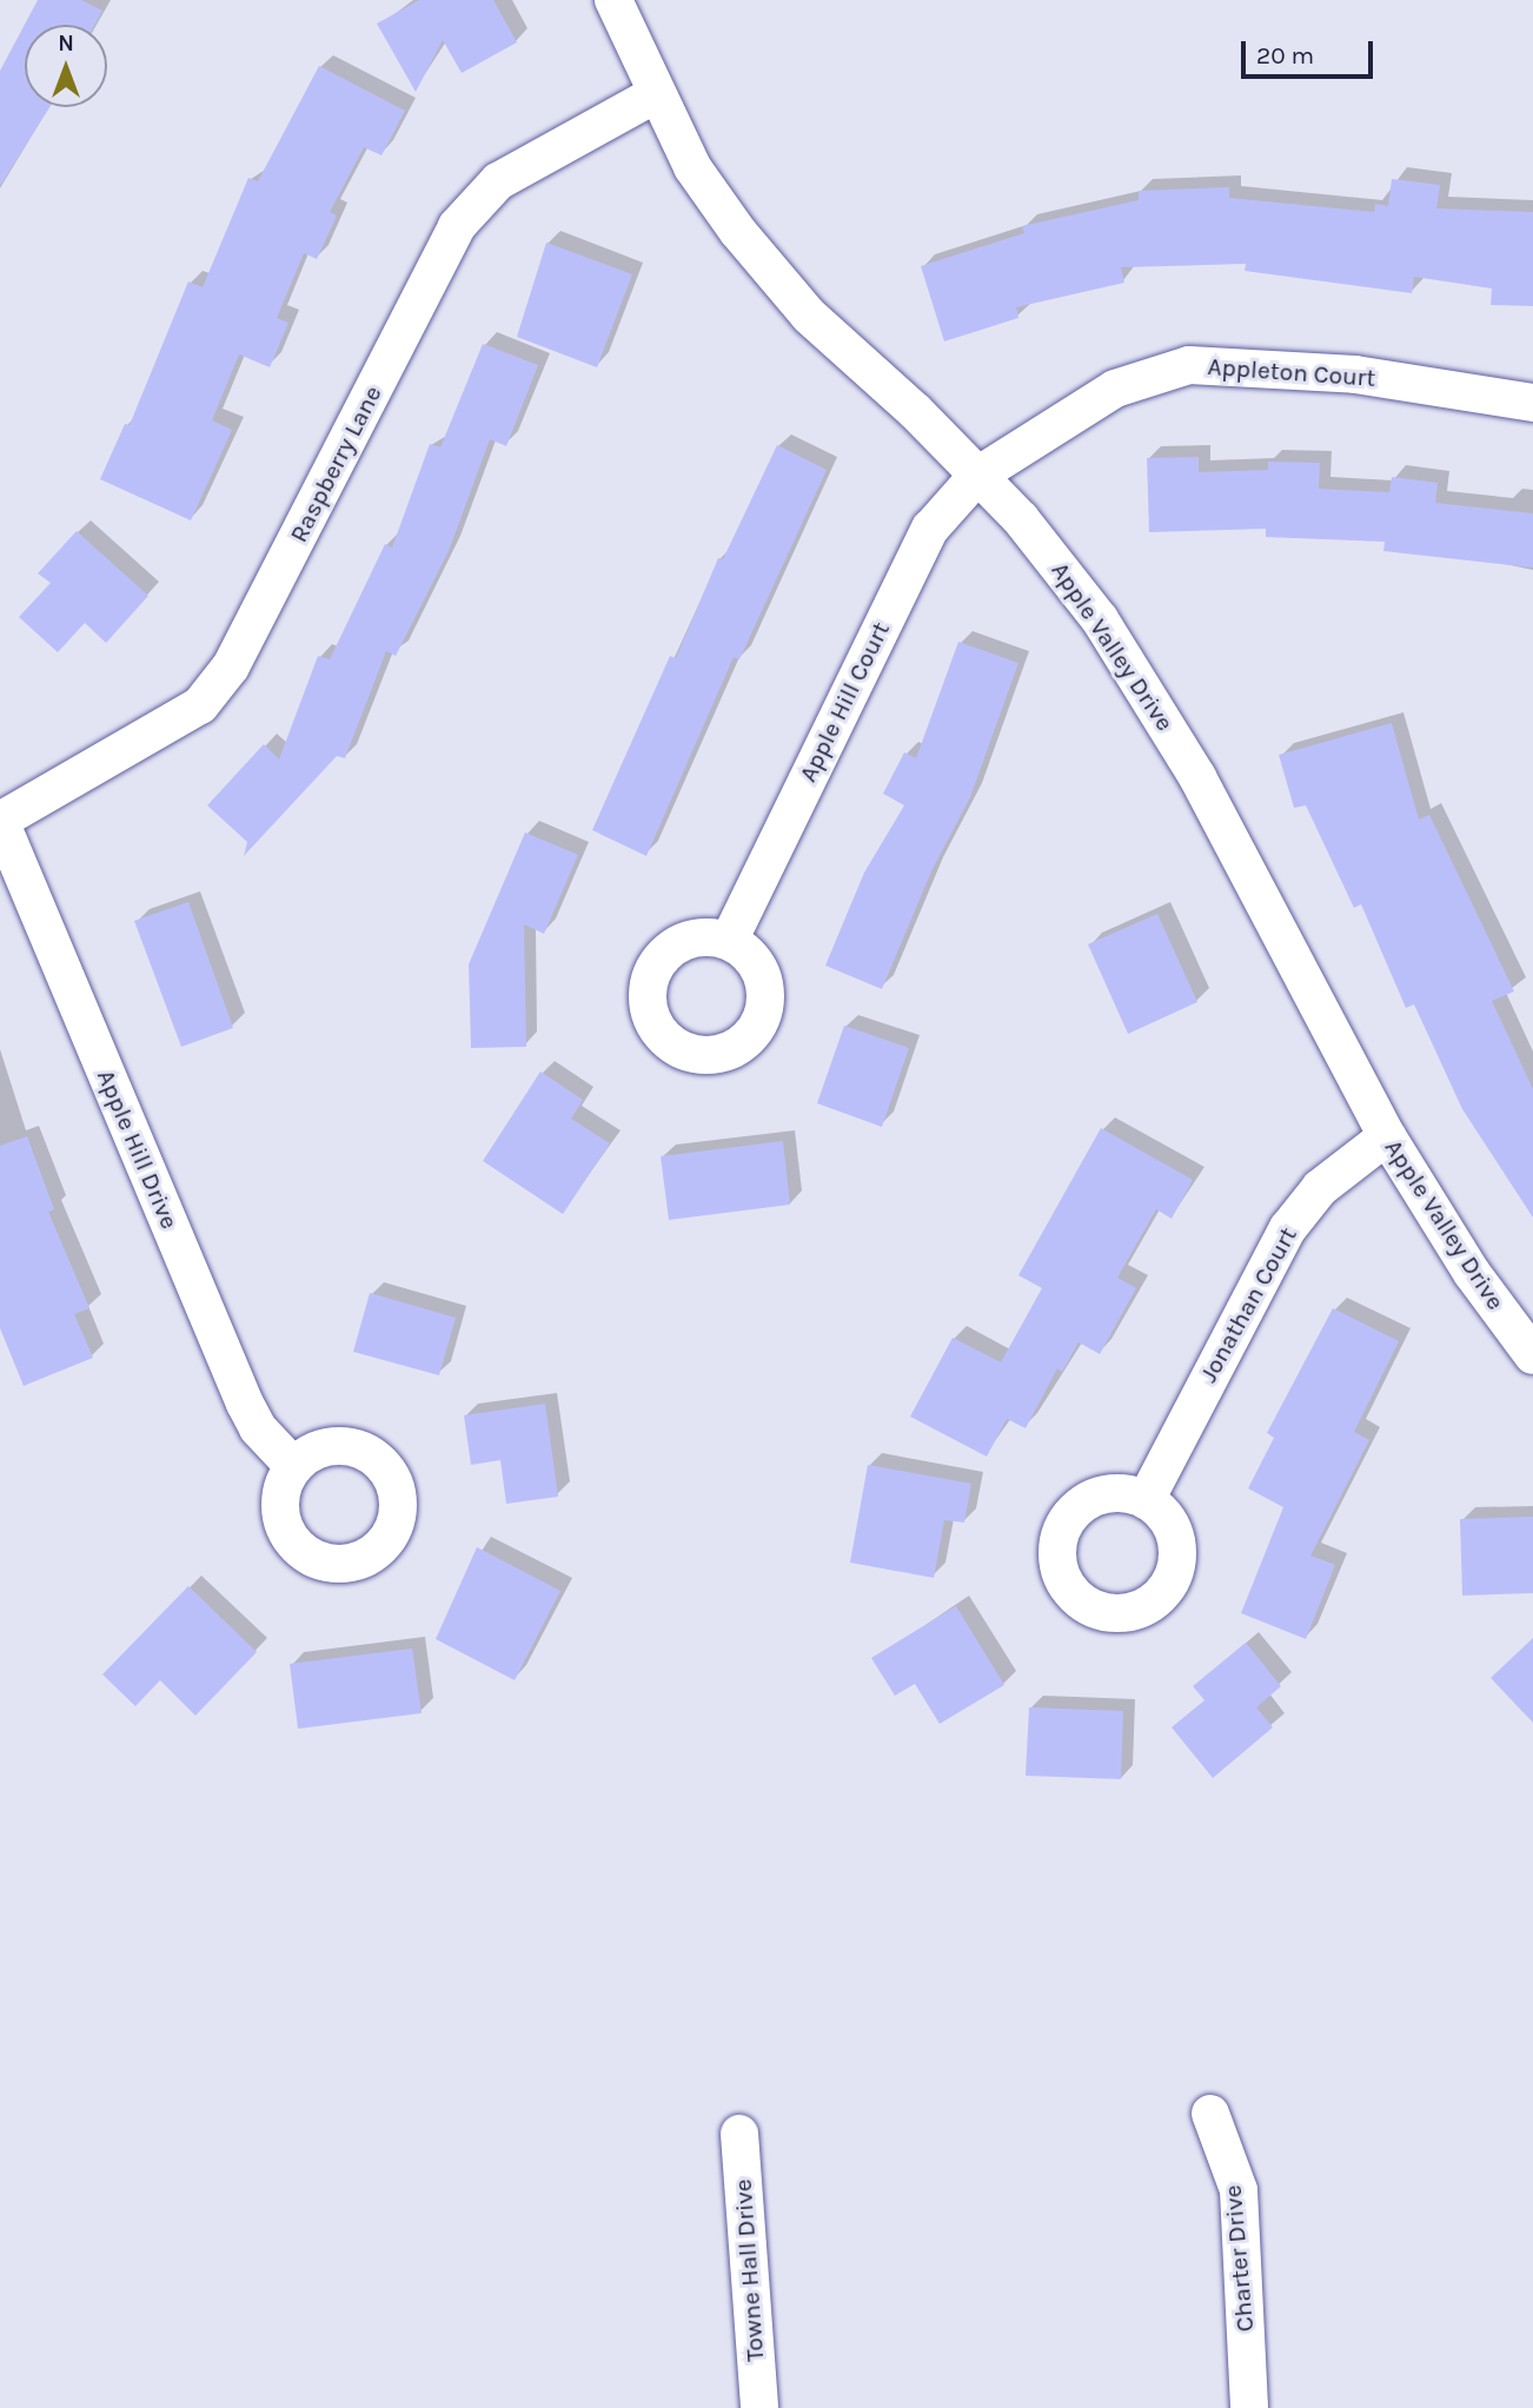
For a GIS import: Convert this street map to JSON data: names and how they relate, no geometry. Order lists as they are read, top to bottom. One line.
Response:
{"streets":{"street":["Appleton Court","Raspberry Lane","Apple Valley Drive","Apple Hill Court","Apple Hill Drive","Jonathan Court","Charter Drive","Towne Hall Drive"]},"crossings":[["Appleton Court","Apple Valley Drive"],["Appleton Court","Apple Hill Court"],["Raspberry Lane","Apple Valley Drive"],["Raspberry Lane","Apple Hill Drive"],["Apple Valley Drive","Apple Hill Court"],["Apple Valley Drive","Jonathan Court"]],"scale_bar":"20 m","north":"top"}
